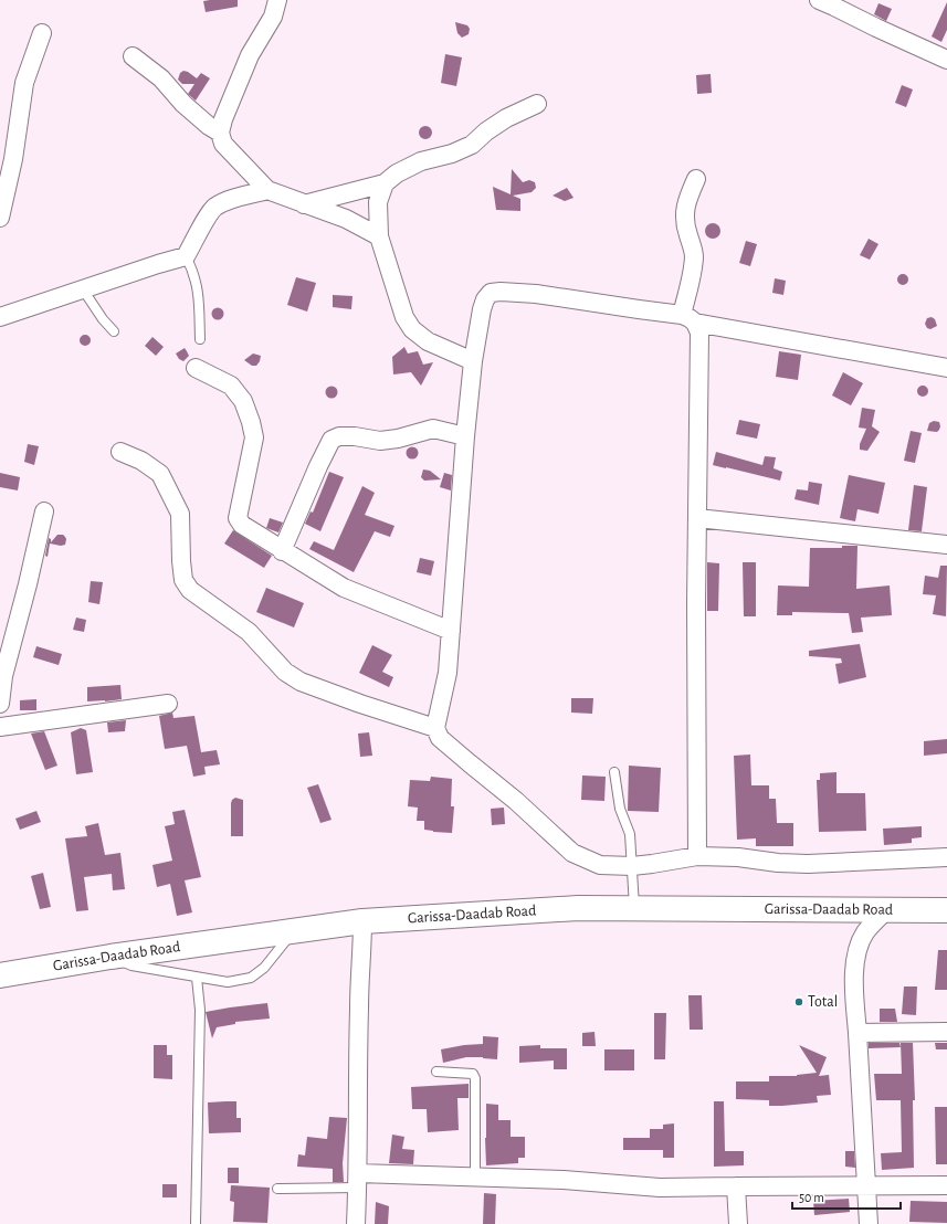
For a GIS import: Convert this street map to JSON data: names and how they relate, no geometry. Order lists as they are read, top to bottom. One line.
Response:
{"streets":{"highway":["Garissa-Daadab Road"]},"places":["Total"],"scale_bar":"50 m"}
